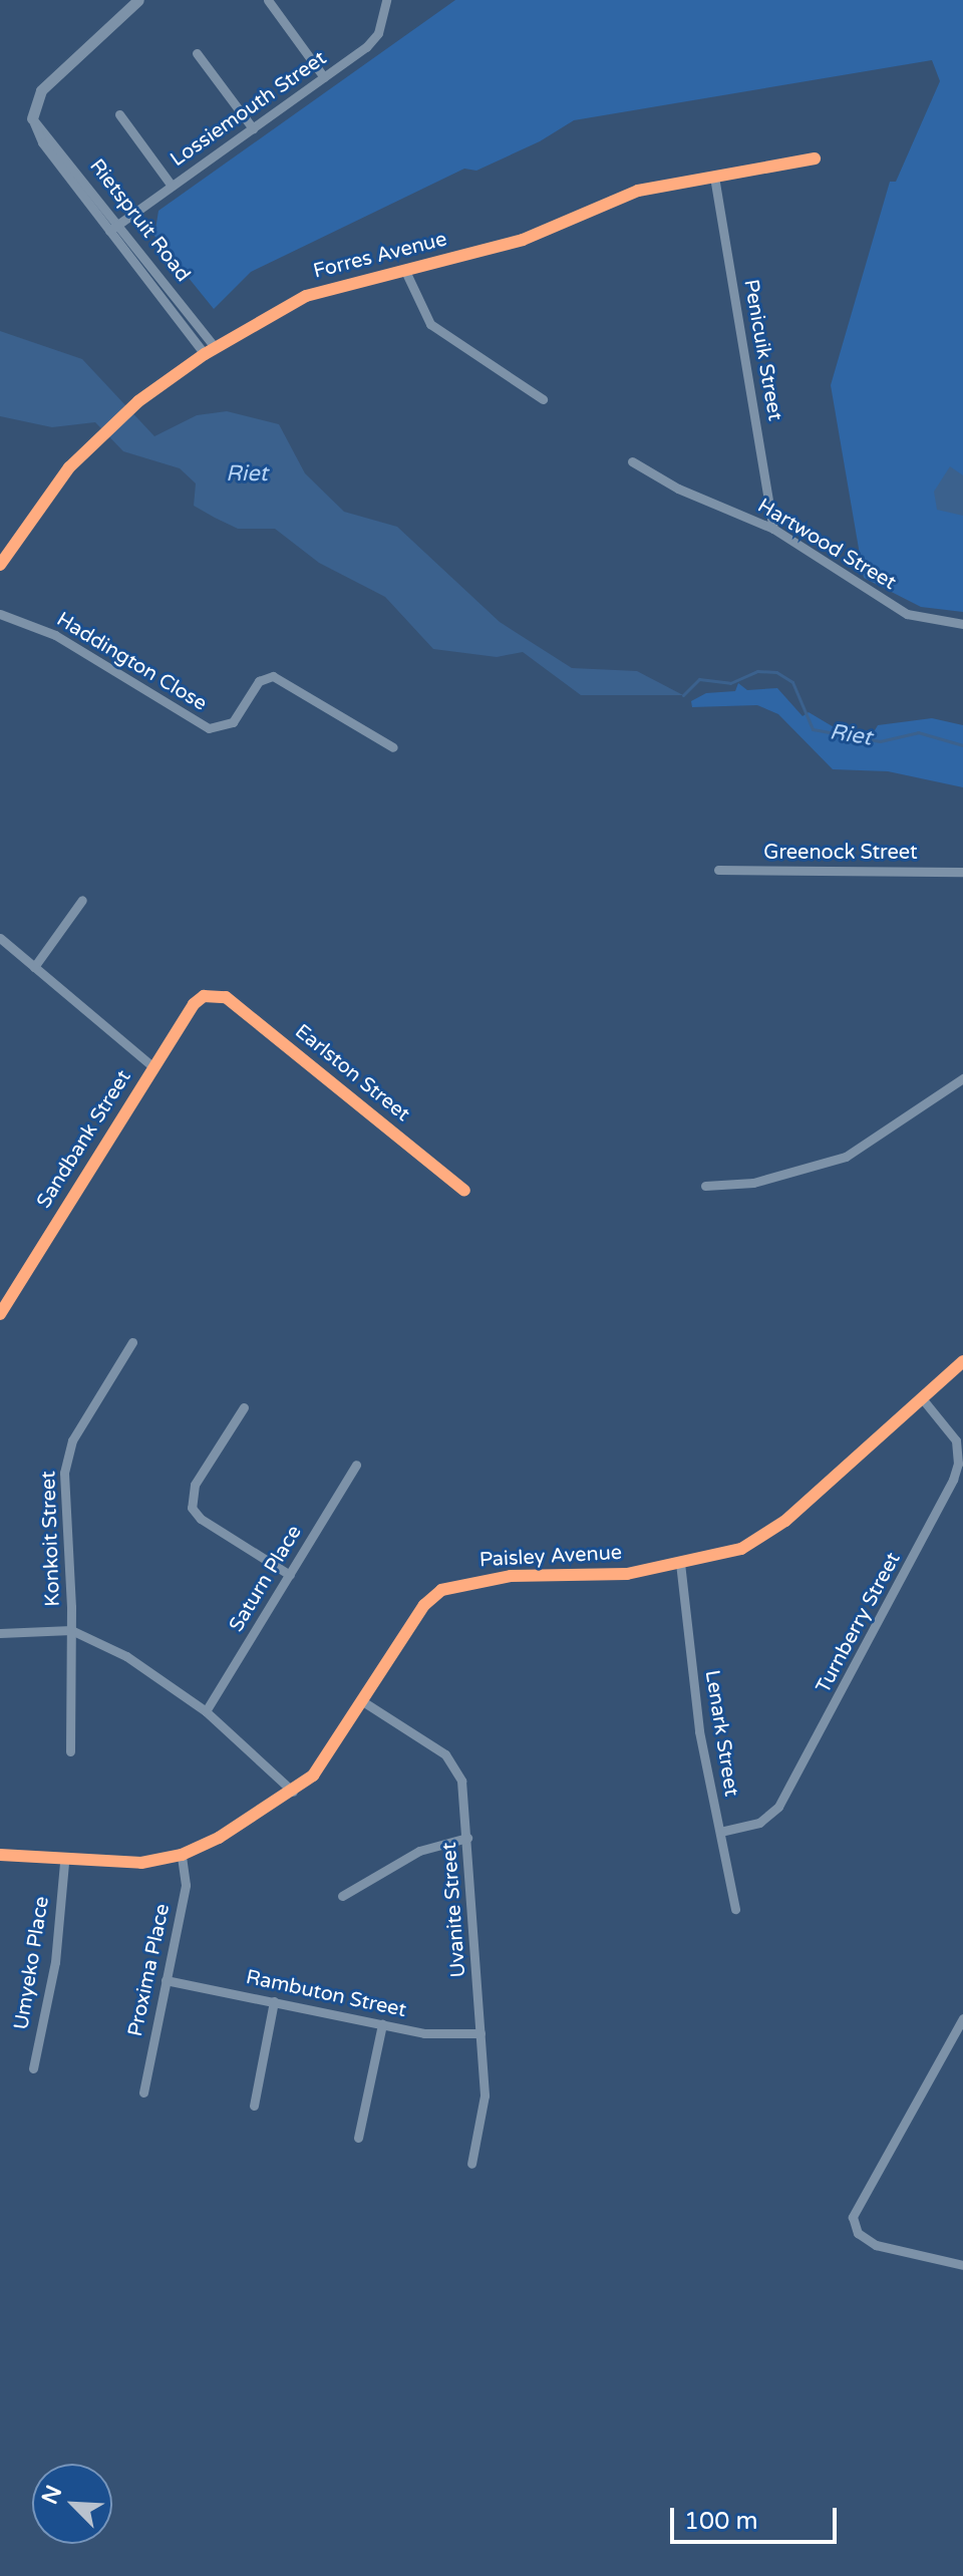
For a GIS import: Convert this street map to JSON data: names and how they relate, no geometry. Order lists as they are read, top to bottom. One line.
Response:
{"streets":{"street":["Lossiemouth Street","Rietspruit Road","Forres Avenue","Penicuik Street","Hartwood Street","Haddington Close","Greenock Street","Earlston Street","Sandbank Street","Konkoit Street","Paisley Avenue","Saturn Place","Turnberry Street","Lenark Street","Uvanite Street","Umyeko Place","Proxima Place","Rambuton Street"]},"crossings":[["Lossiemouth Street","Rietspruit Road"],["Rietspruit Road","Forres Avenue"],["Forres Avenue","Penicuik Street"],["Penicuik Street","Hartwood Street"],["Earlston Street","Sandbank Street"],["Paisley Avenue","Turnberry Street"],["Paisley Avenue","Lenark Street"],["Paisley Avenue","Uvanite Street"],["Paisley Avenue","Umyeko Place"],["Paisley Avenue","Proxima Place"],["Turnberry Street","Lenark Street"],["Uvanite Street","Rambuton Street"],["Proxima Place","Rambuton Street"]],"water":["Riet"],"scale_bar":"100 m","north":"top left"}
